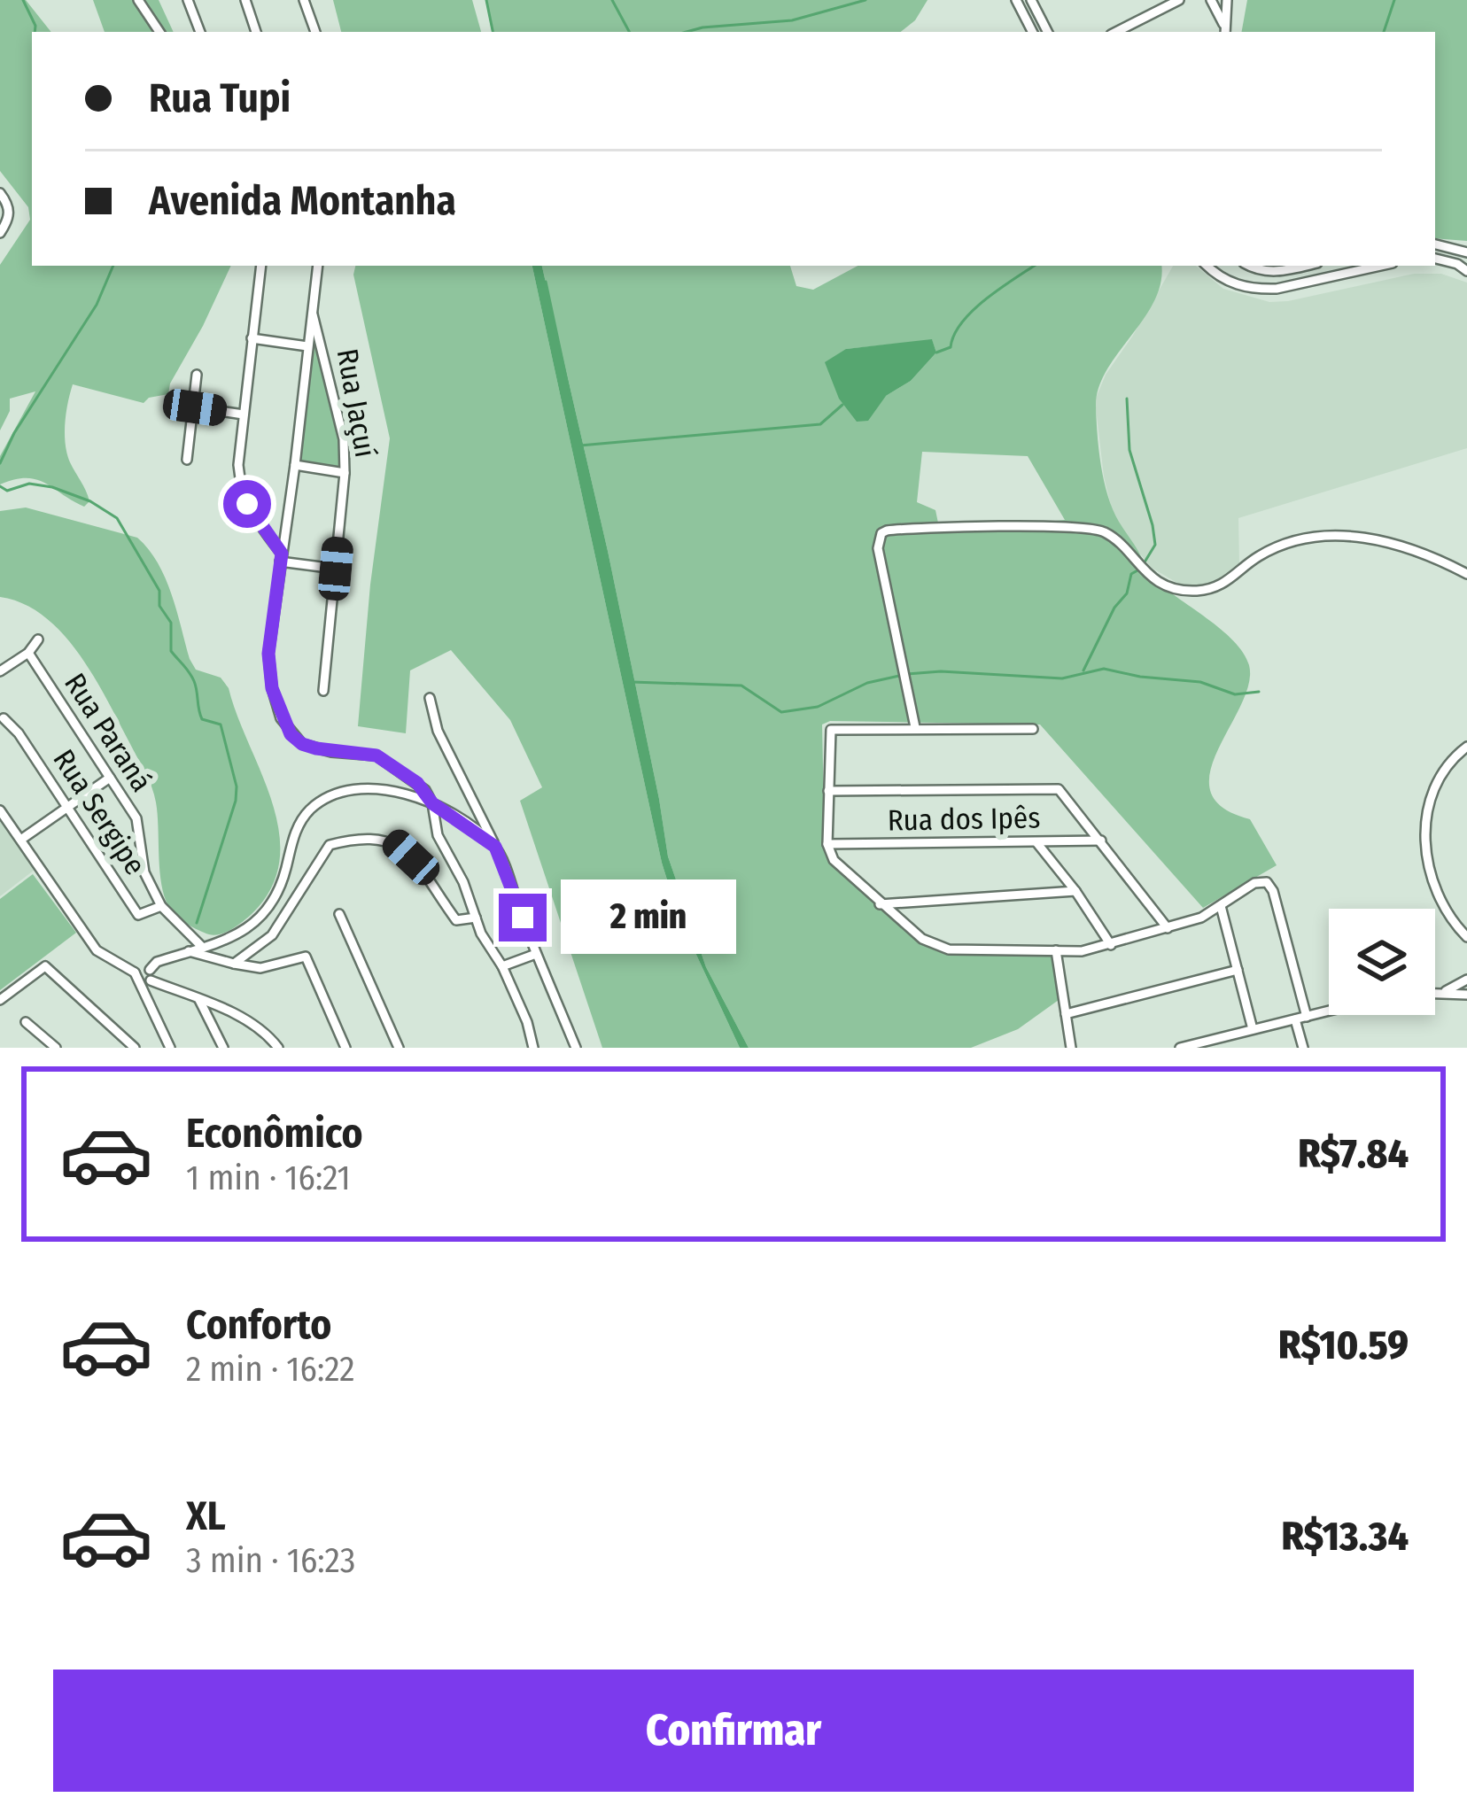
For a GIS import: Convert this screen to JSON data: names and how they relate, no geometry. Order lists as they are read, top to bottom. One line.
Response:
{"streets":{"street":["Rua Jaçuí","Rua Paraná","Rua Sergipe","Rua dos Ipês"]},"crossings":[["Rua Paraná","Rua Sergipe"]],"page":{"banner":["Rua Tupi","Avenida Montanha"],"bubble":"2 min","list":[{"name":"Econômico","note":"1 min · 16:21","value":"R$7.84"},{"name":"Conforto","note":"2 min · 16:22","value":"R$10.59"},{"name":"XL","note":"3 min · 16:23","value":"R$13.34"}],"buttons":"Confirmar"}}
